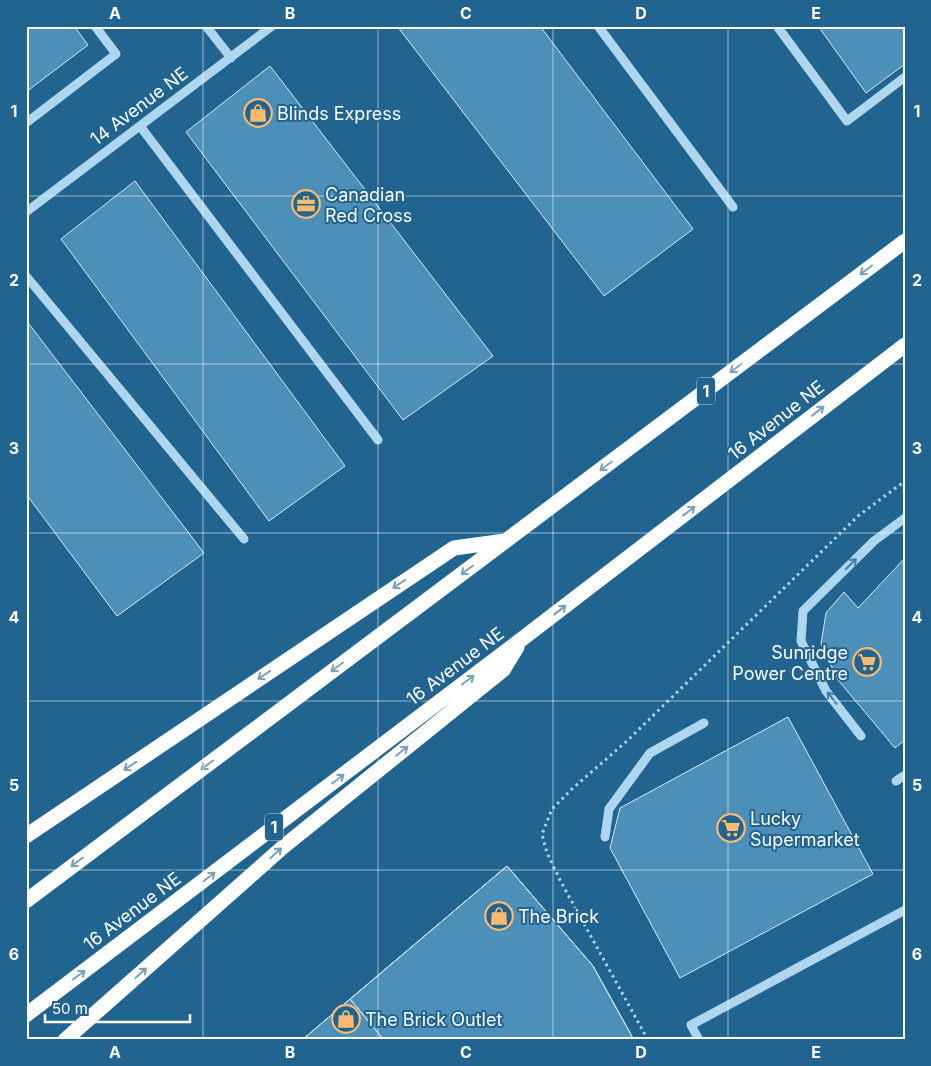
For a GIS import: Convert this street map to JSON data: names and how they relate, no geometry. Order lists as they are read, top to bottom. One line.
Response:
{"streets":{"highway":["1","16 Avenue NE"],"street":["14 Avenue NE"]},"places":{"shop":["Blinds Express","The Brick","The Brick Outlet"],"office":["Canadian Red Cross"],"supermarket":["Sunridge Power Centre","Lucky Supermarket"]},"scale_bar":"50 m","grid":{"columns":["A","B","C","D","E"],"rows":["1","2","3","4","5","6"]}}
